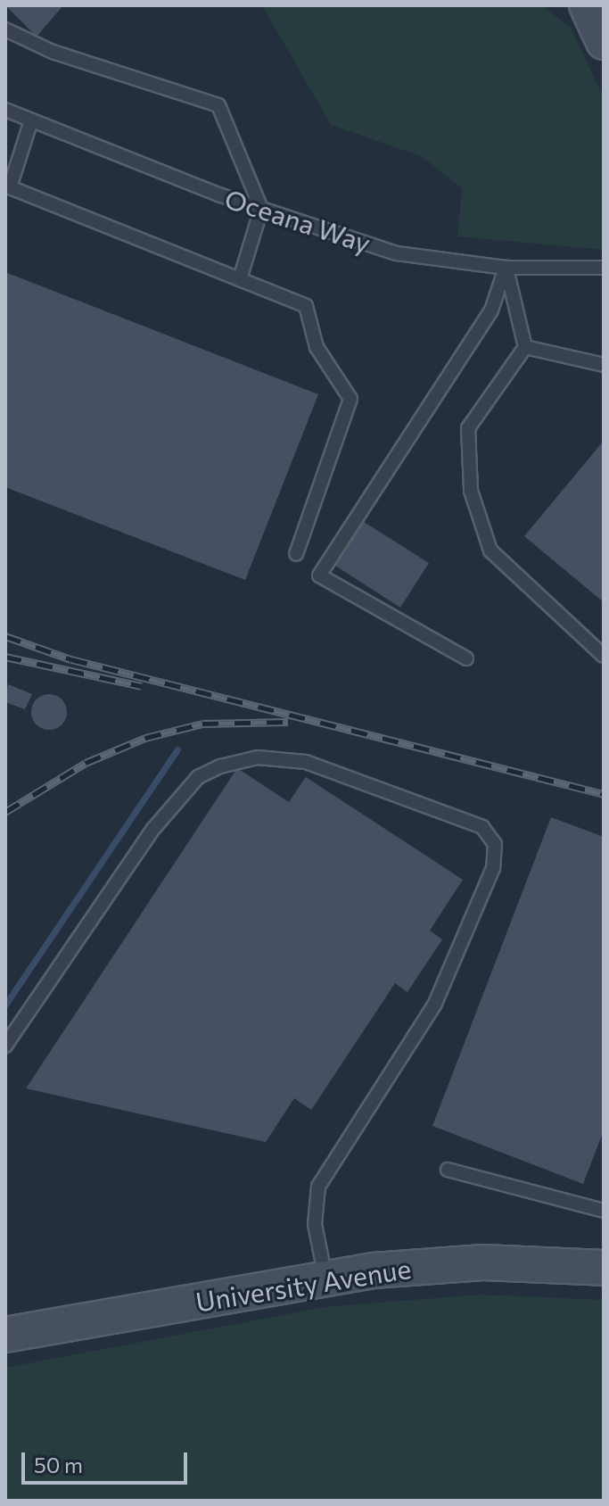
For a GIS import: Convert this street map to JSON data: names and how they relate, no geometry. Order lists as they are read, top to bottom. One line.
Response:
{"streets":{"main road":["University Avenue"],"lane":["Oceana Way"]},"scale_bar":"50 m"}
